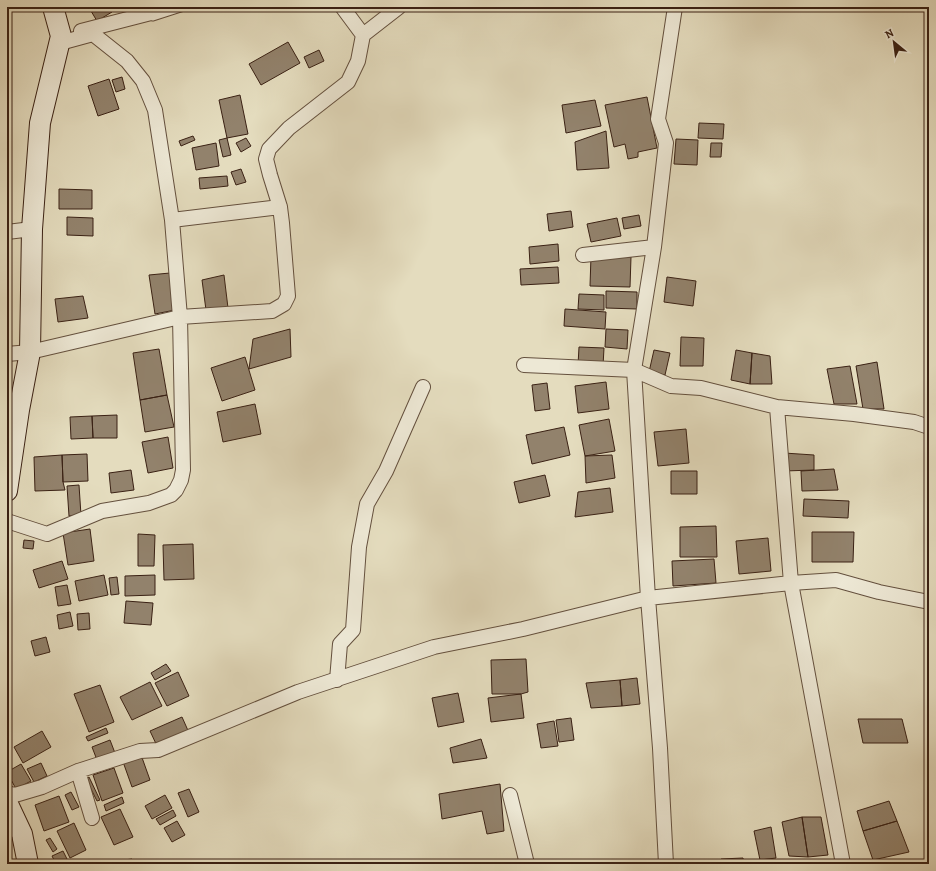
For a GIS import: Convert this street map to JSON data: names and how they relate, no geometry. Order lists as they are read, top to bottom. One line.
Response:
{"north":"top left"}
